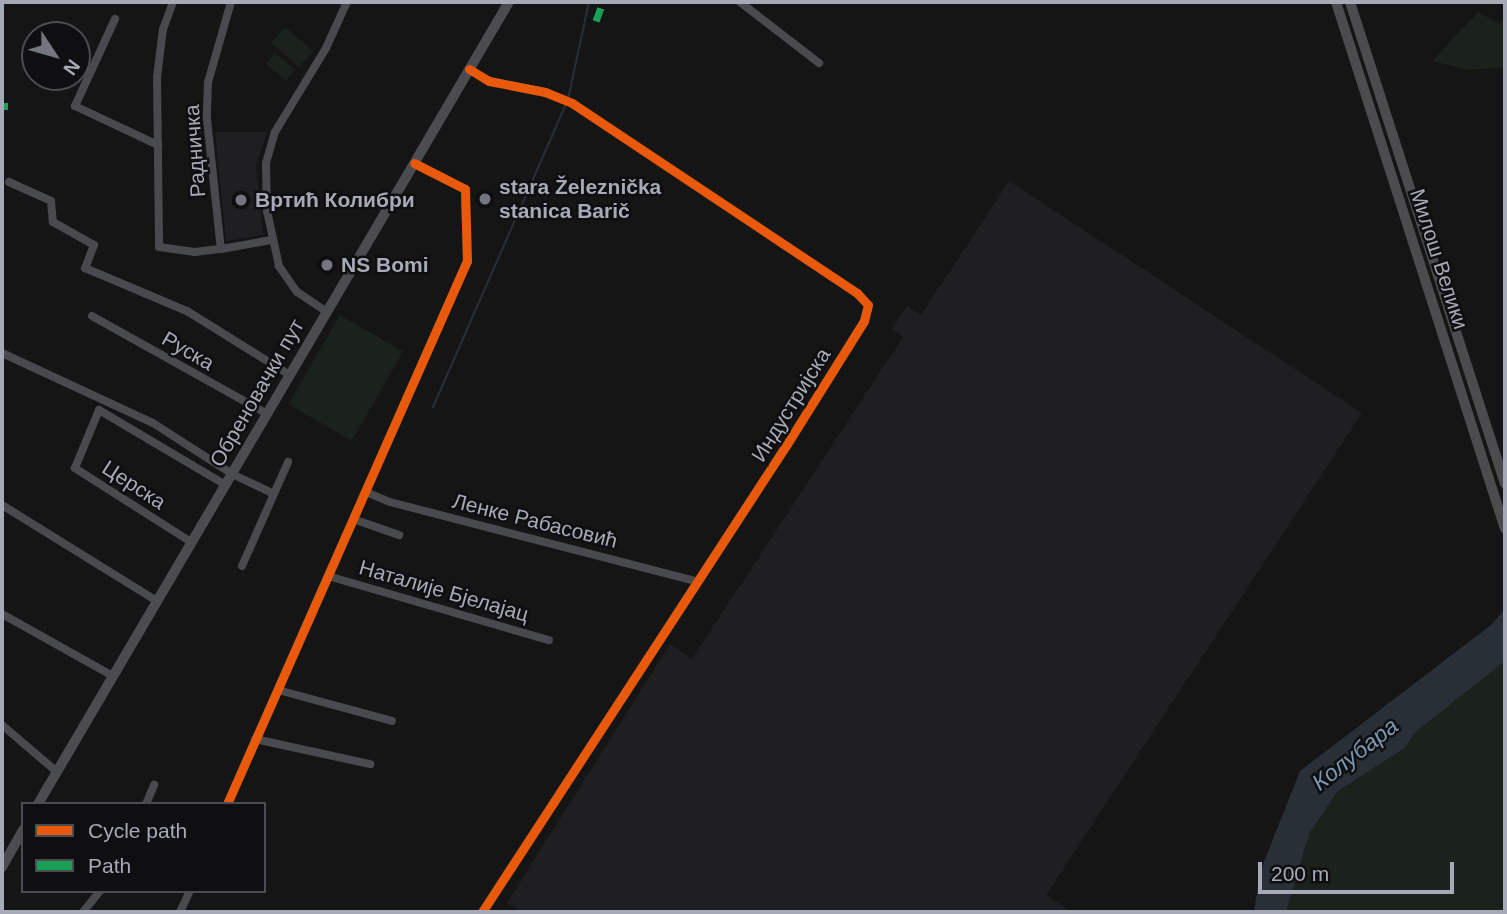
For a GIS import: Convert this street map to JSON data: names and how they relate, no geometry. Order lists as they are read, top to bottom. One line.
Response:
{"streets":{"highway":["Милош Велики"],"main road":["Обреновачки пут"],"street":["Радничка","Руска","Индустријска","Церска","Ленке Рабасовић","Наталије Бјелајац"]},"crossings":[["Руска","Обреновачки пут"],["Обреновачки пут","Индустријска"],["Обреновачки пут","Церска"],["Индустријска","Ленке Рабасовић"]],"water":["Колубара"],"places":["stara Železnička stanica Barič","Вртић Колибри","NS Bomi"],"legend":["Cycle path","Path"],"scale_bar":"200 m","north":"bottom right"}
